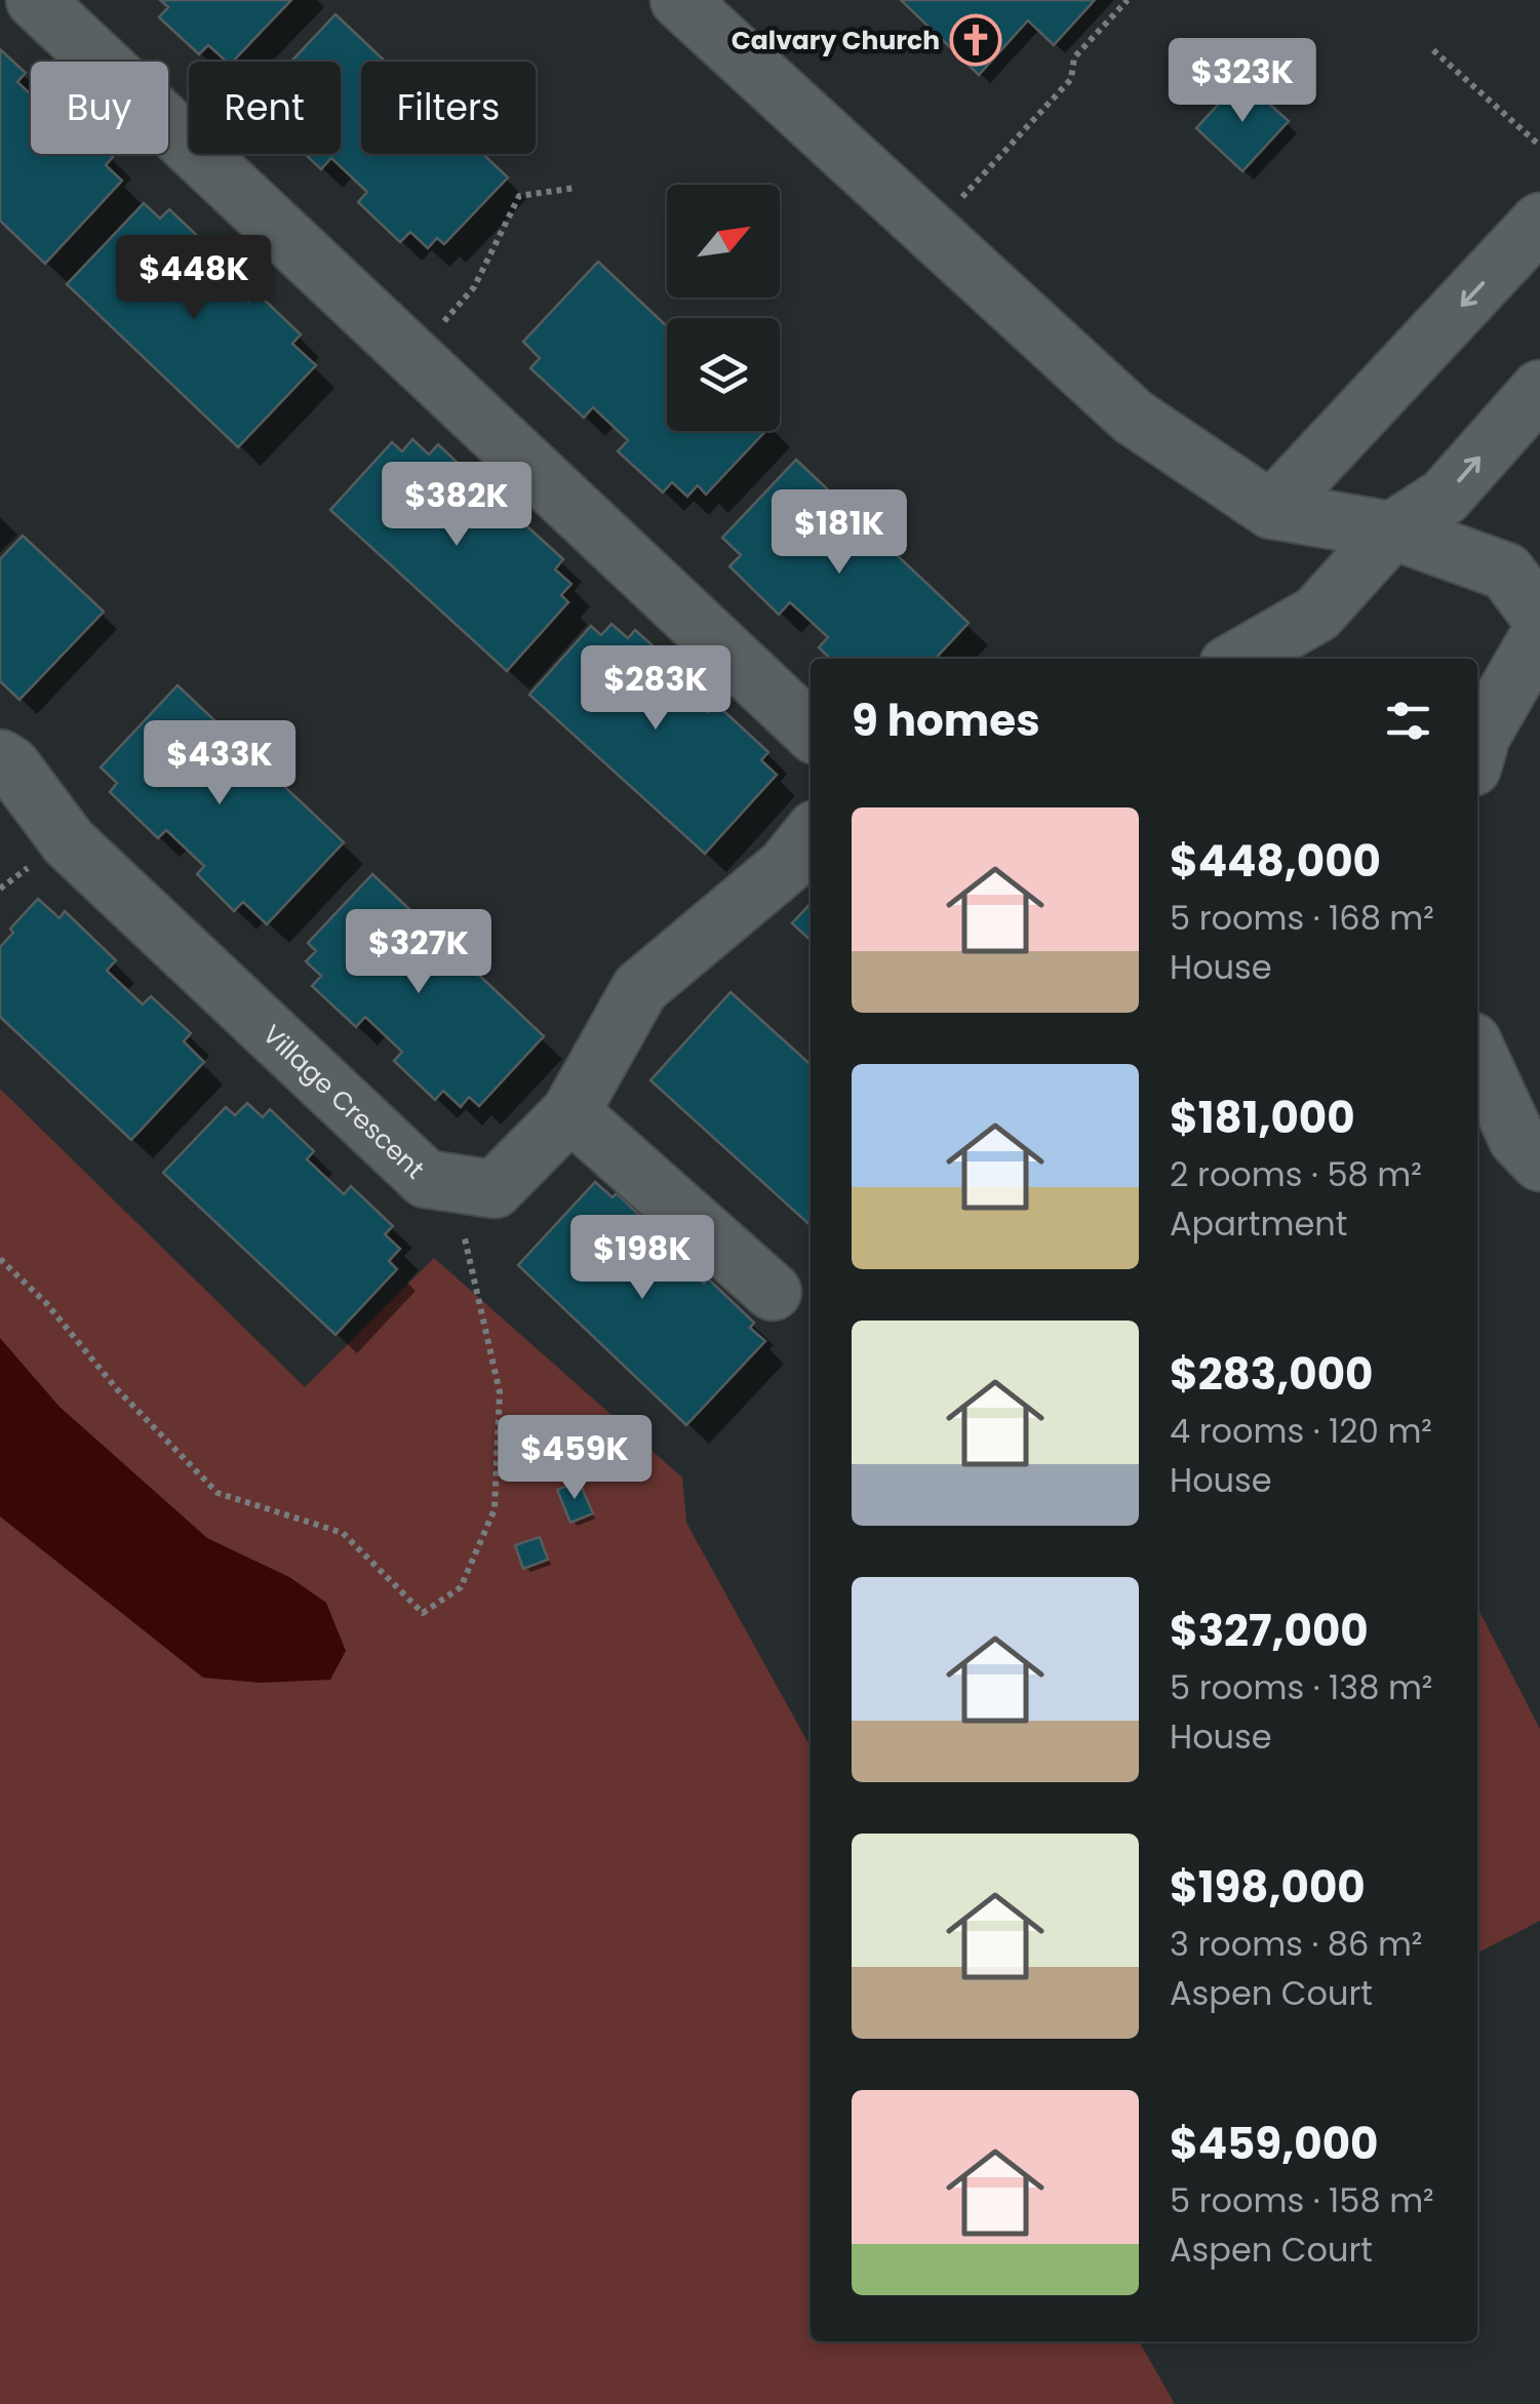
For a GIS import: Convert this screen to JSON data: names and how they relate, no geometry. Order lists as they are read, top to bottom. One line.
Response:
{"streets":{"street":["Village Crescent"]},"places":{"church":["Calvary Church"]},"north":"top right","page":{"price":["$323K","$448K","$382K","$181K","$283K","$433K","$327K","$198K","$459K"],"chip":["Buy","Rent","Filters"],"heading":"9 homes","list":[{"name":"$448,000","note":"5 rooms · 168 m² · House"},{"name":"$181,000","note":"2 rooms · 58 m² · Apartment"},{"name":"$283,000","note":"4 rooms · 120 m² · House"},{"name":"$327,000","note":"5 rooms · 138 m² · House"},{"name":"$198,000","note":"3 rooms · 86 m² · Aspen Court"},{"name":"$459,000","note":"5 rooms · 158 m² · Aspen Court"}]}}
